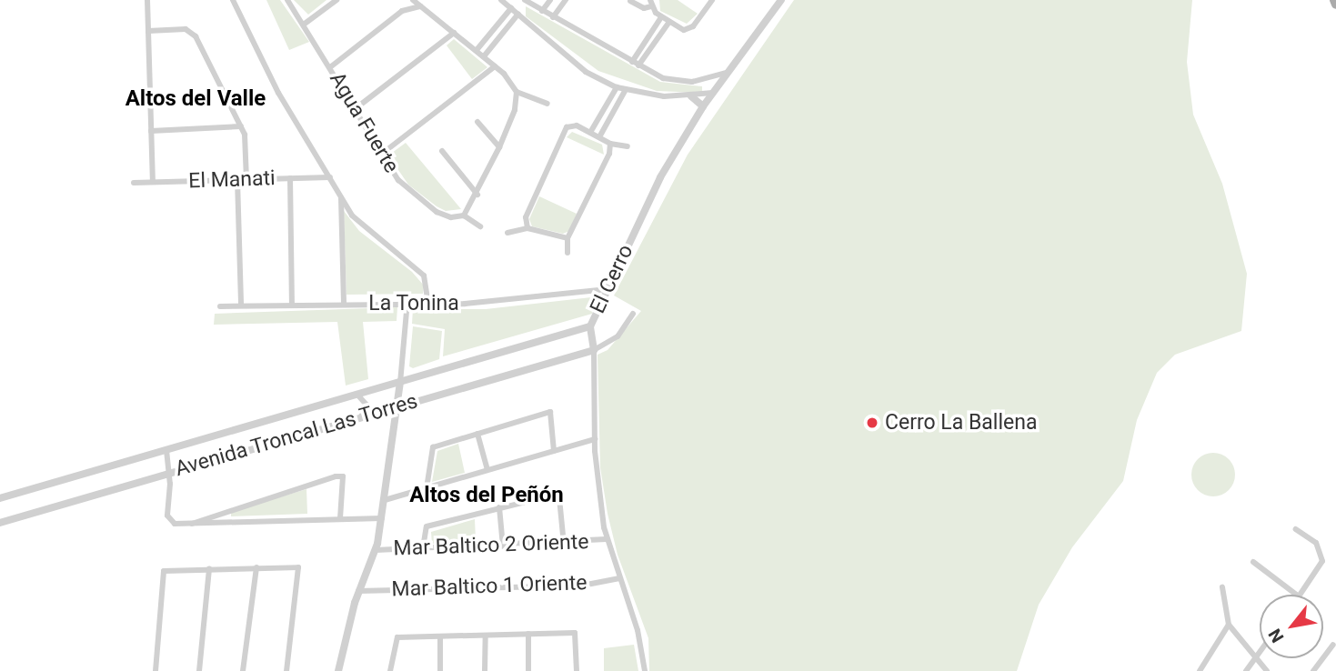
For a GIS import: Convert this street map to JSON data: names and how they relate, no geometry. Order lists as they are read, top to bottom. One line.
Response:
{"streets":{"street":["Agua Fuerte","El Manati","El Cerro","La Tonina","Avenida Troncal Las Torres","Mar Baltico 2 Oriente","Mar Baltico 1 Oriente"]},"crossings":[["El Cerro","La Tonina"],["El Cerro","Avenida Troncal Las Torres"],["El Cerro","Mar Baltico 2 Oriente"],["El Cerro","Mar Baltico 1 Oriente"]],"districts":["Altos del Valle","Altos del Peñón"],"places":["Cerro La Ballena"],"north":"bottom left"}
